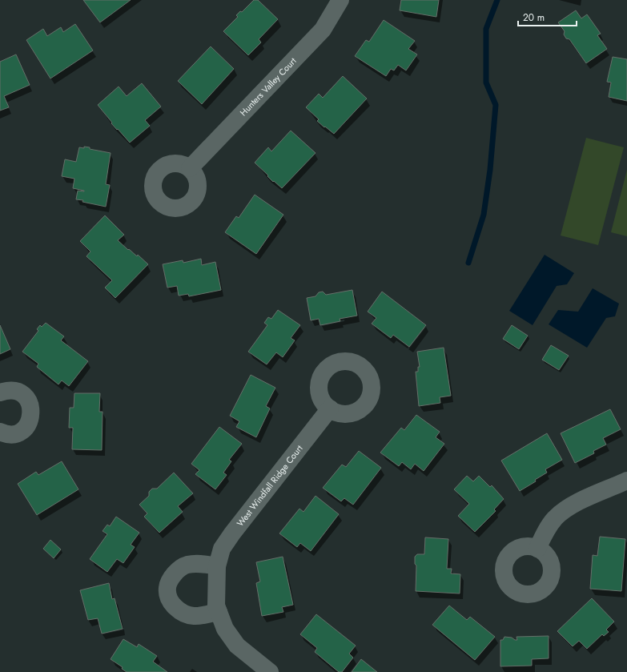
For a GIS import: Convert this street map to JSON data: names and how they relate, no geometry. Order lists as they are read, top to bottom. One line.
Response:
{"streets":{"street":["Hunters Valley Court","West Windfall Ridge Court"]},"scale_bar":"20 m"}
